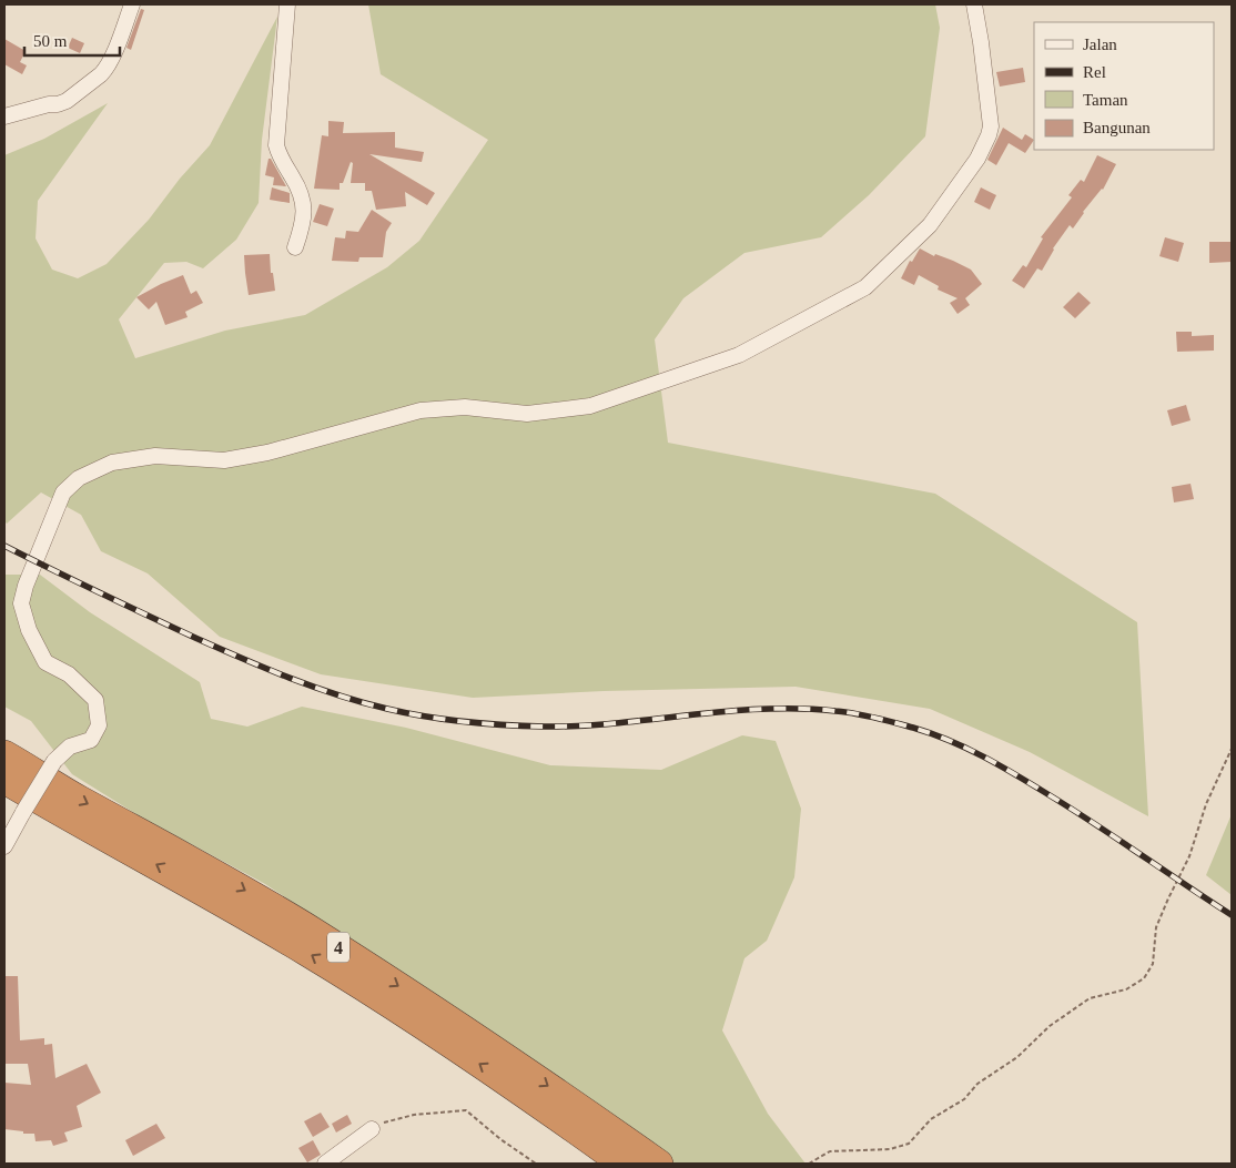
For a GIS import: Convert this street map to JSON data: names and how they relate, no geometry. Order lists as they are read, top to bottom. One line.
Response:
{"streets":{"highway":["4"]},"legend":["Jalan","Rel","Taman","Bangunan"],"scale_bar":"50 m"}
